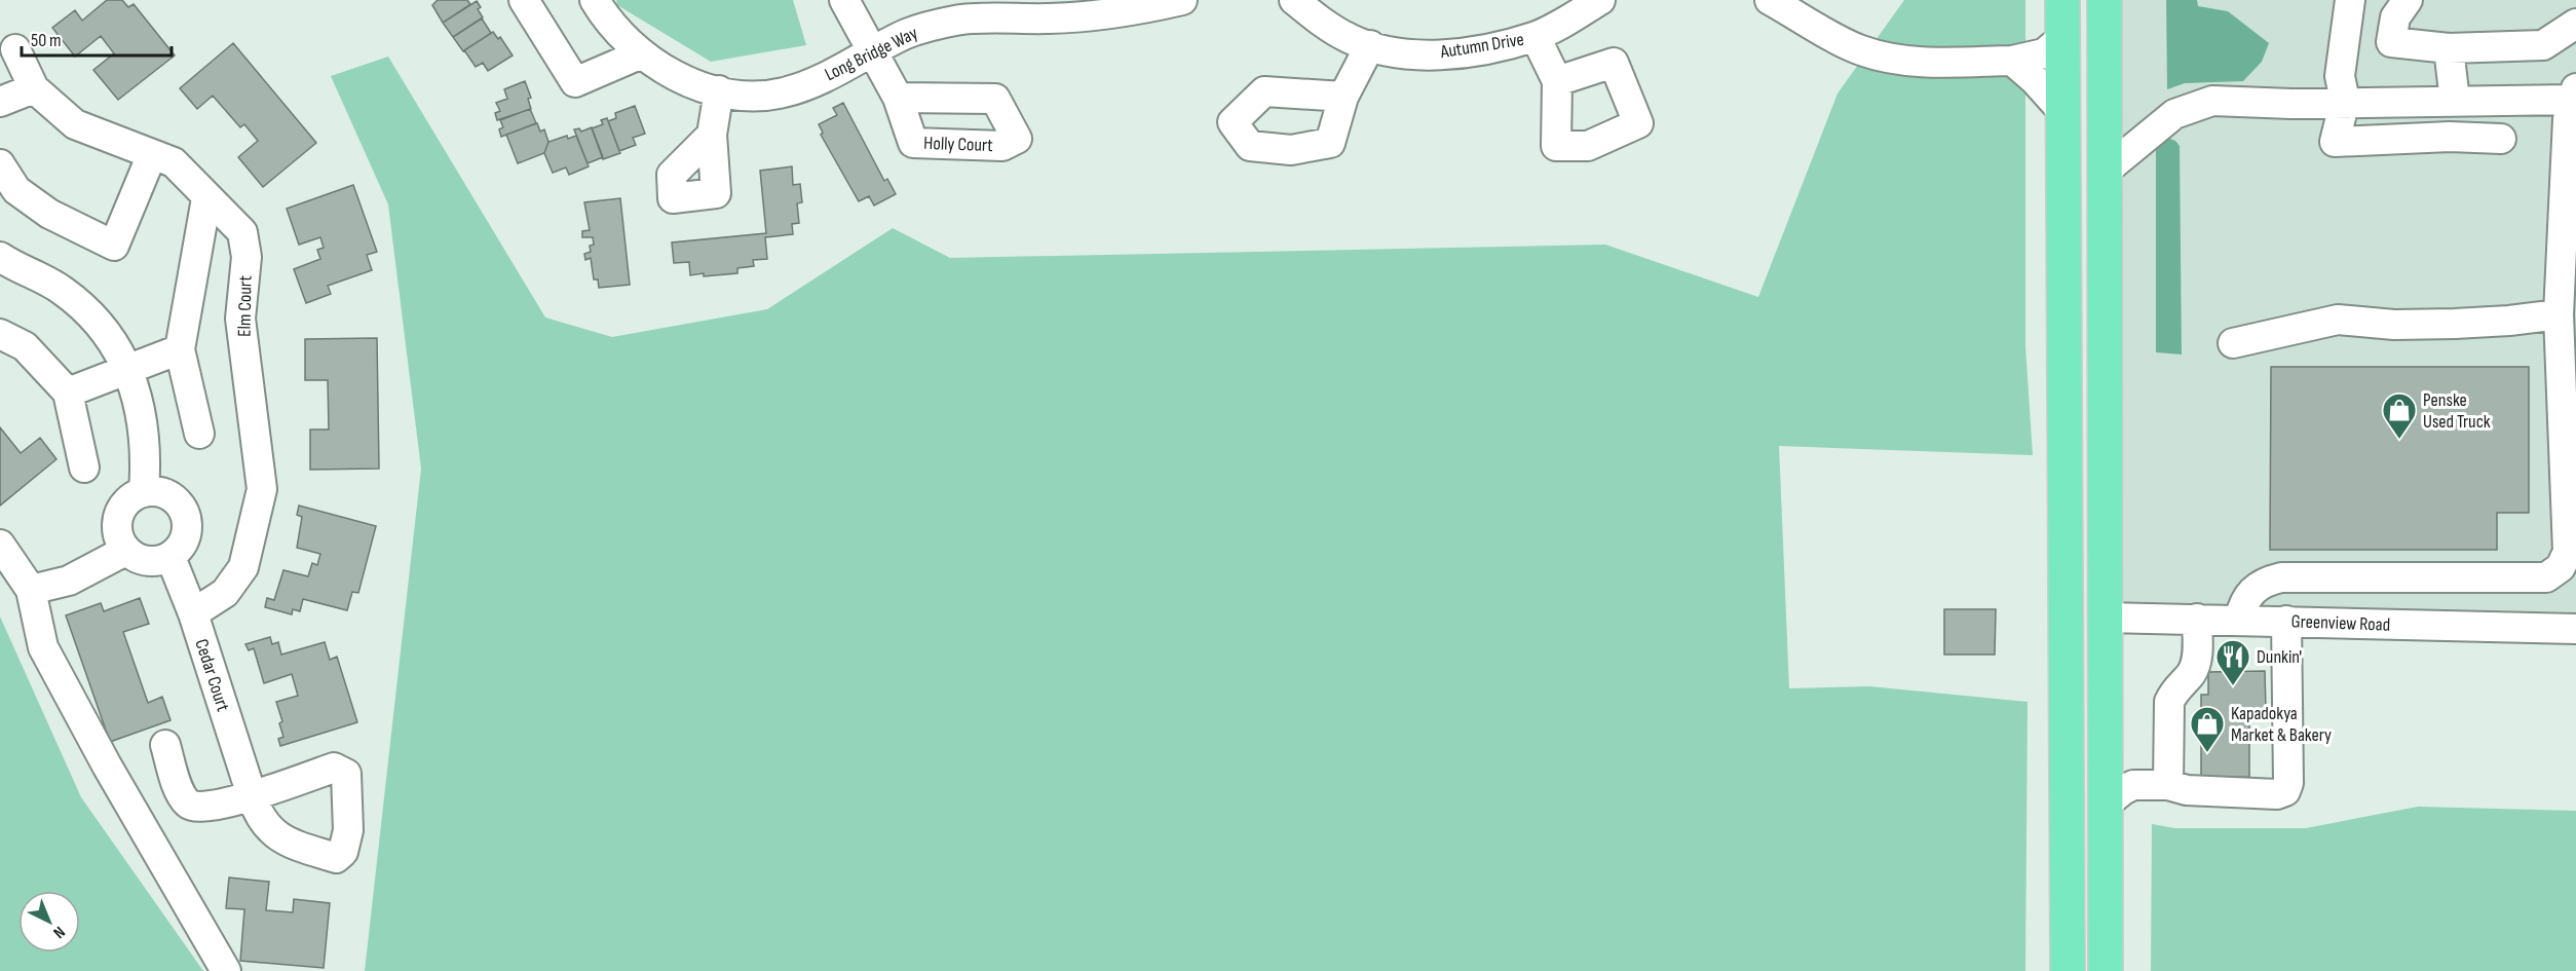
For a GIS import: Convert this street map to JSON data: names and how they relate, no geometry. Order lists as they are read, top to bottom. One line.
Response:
{"streets":{"street":["Autumn Drive","Long Bridge Way","Elm Court","Greenview Road","Cedar Court"]},"crossings":[["Elm Court","Cedar Court"]],"places":{"shop":["Penske Used Truck","Kapadokya Market & Bakery"],"restaurant":["Dunkin'"]},"scale_bar":"50 m","north":"bottom right"}
